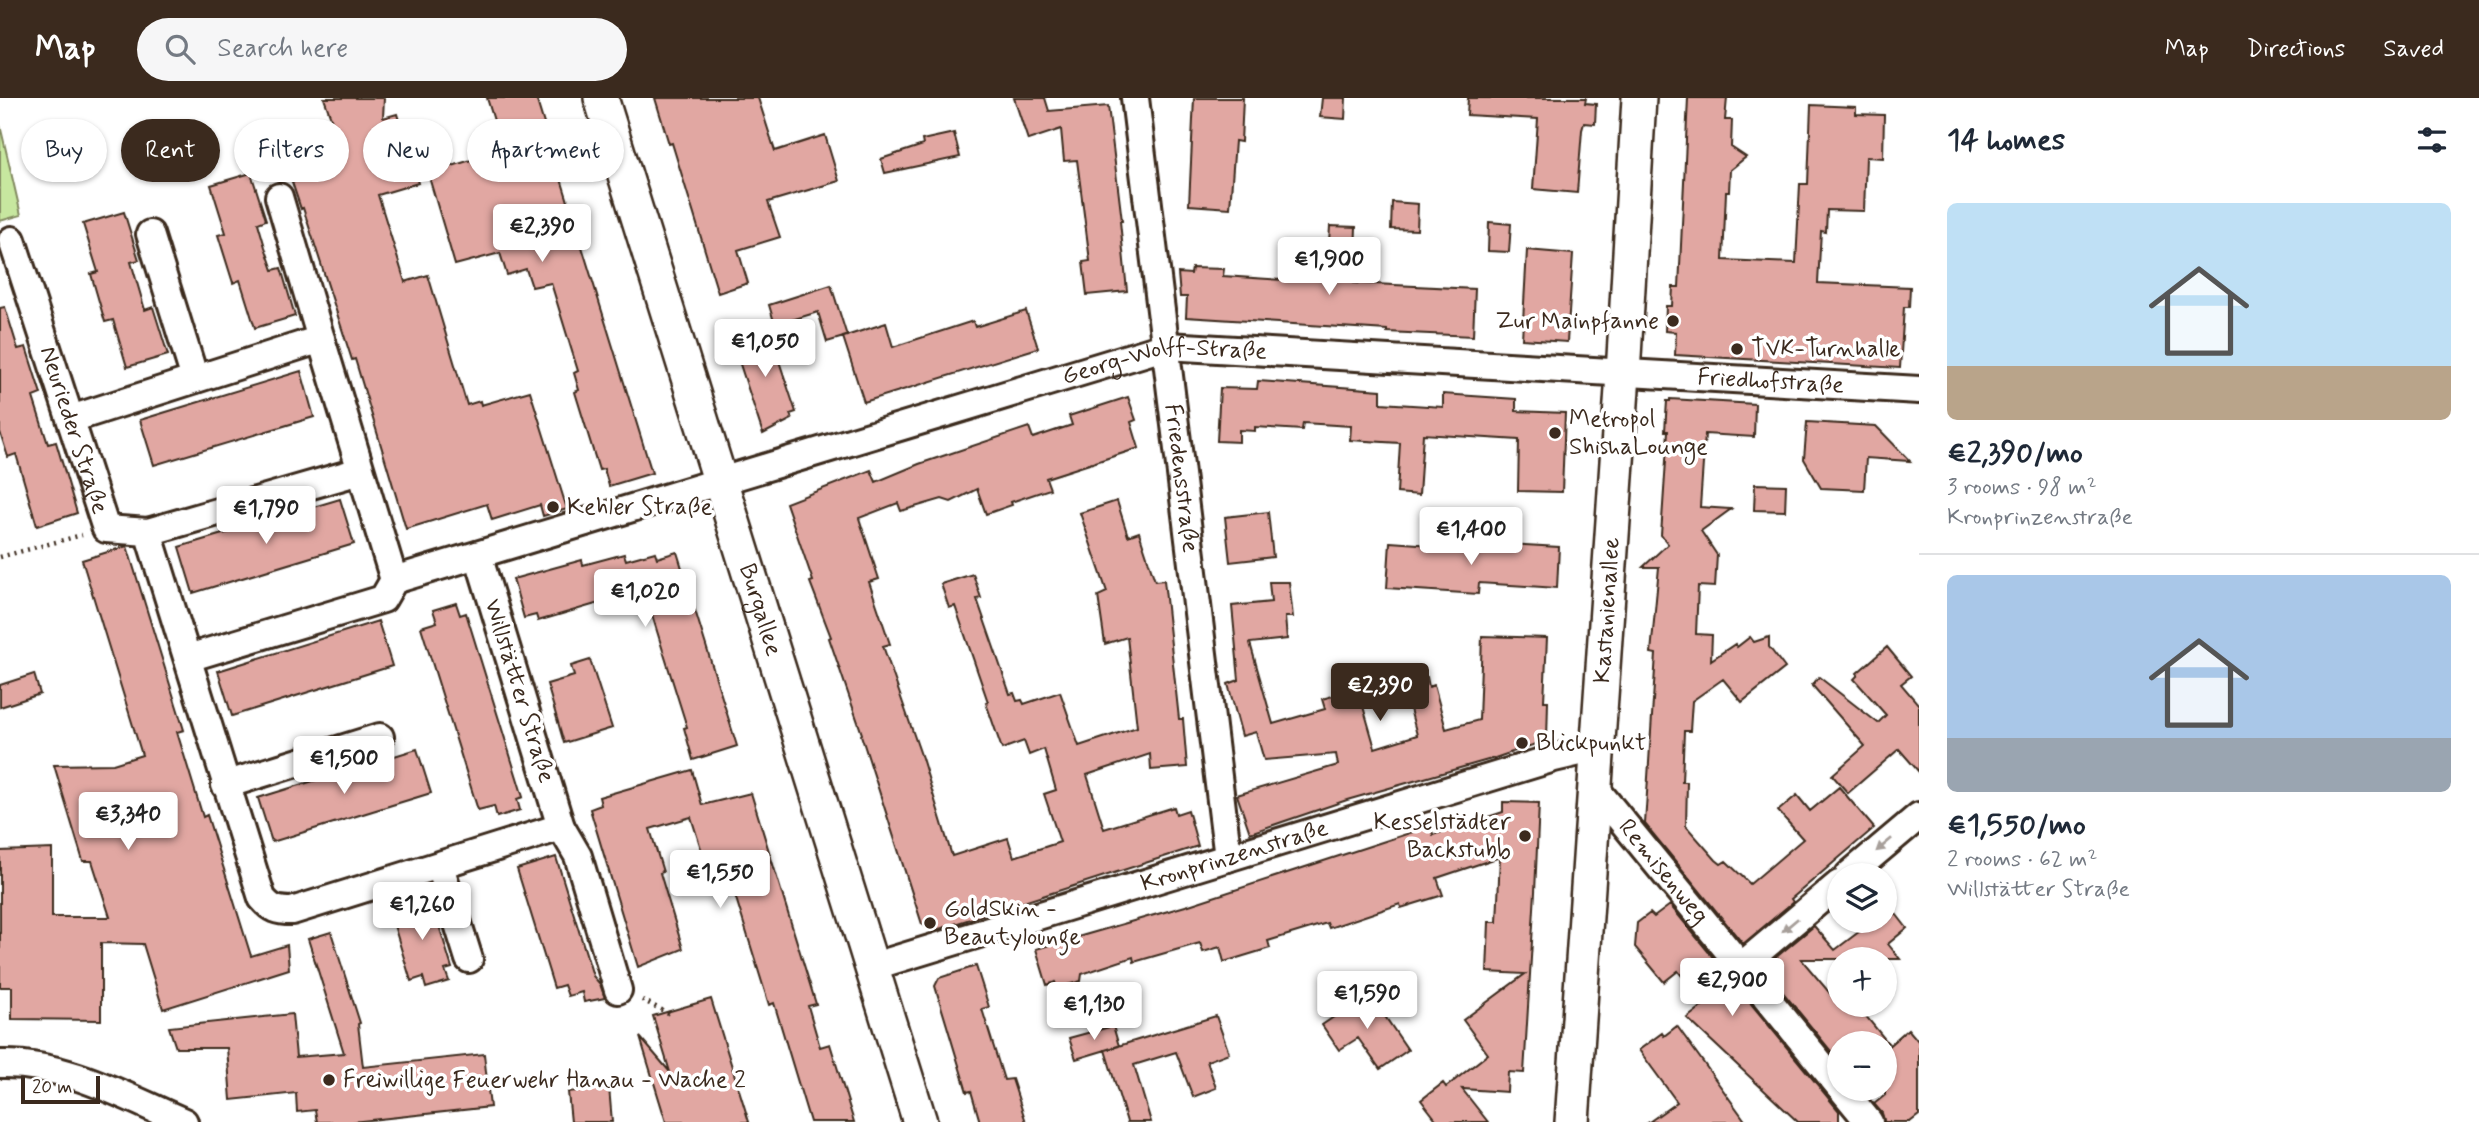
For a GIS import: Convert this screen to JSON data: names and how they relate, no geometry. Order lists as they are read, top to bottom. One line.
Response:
{"streets":{"street":["Georg-Wolff-Straße","Friedhofstraße","Neurieder Straße","Friedensstraße","Burgallee","Kastanienallee","Willstätter Straße","Kronprinzenstraße","Remisenweg"]},"crossings":[["Georg-Wolff-Straße","Friedhofstraße"],["Georg-Wolff-Straße","Friedensstraße"],["Georg-Wolff-Straße","Burgallee"],["Georg-Wolff-Straße","Kastanienallee"],["Friedhofstraße","Kastanienallee"],["Friedensstraße","Kronprinzenstraße"],["Burgallee","Kronprinzenstraße"],["Kastanienallee","Kronprinzenstraße"],["Kastanienallee","Remisenweg"]],"places":["Zur Mainpfanne","TVK-Turnhalle","Metropol ShishaLounge","Kehler Straße","Blickpunkt","Kesselstädter Backstubb","GoldSkin - Beautylounge","Freiwillige Feuerwehr Hanau - Wache 2"],"scale_bar":"20 m","page":{"header":"Map","search":"Search here","nav":["Map","Directions","Saved"],"heading":"14 homes","chip":["Buy","Rent","Filters","New","Apartment"],"list":[{"name":"€2,390/mo","note":"3 rooms · 98 m² · Kronprinzenstraße"},{"name":"€1,550/mo","note":"2 rooms · 62 m² · Willstätter Straße"}],"price":["€2,390","€1,900","€1,050","€1,790","€1,400","€1,020","€2,390","€1,500","€3,340","€1,550","€1,260","€2,900","€1,590","€1,130"],"map_buttons":["+","−"],"scale":"20 m"}}
